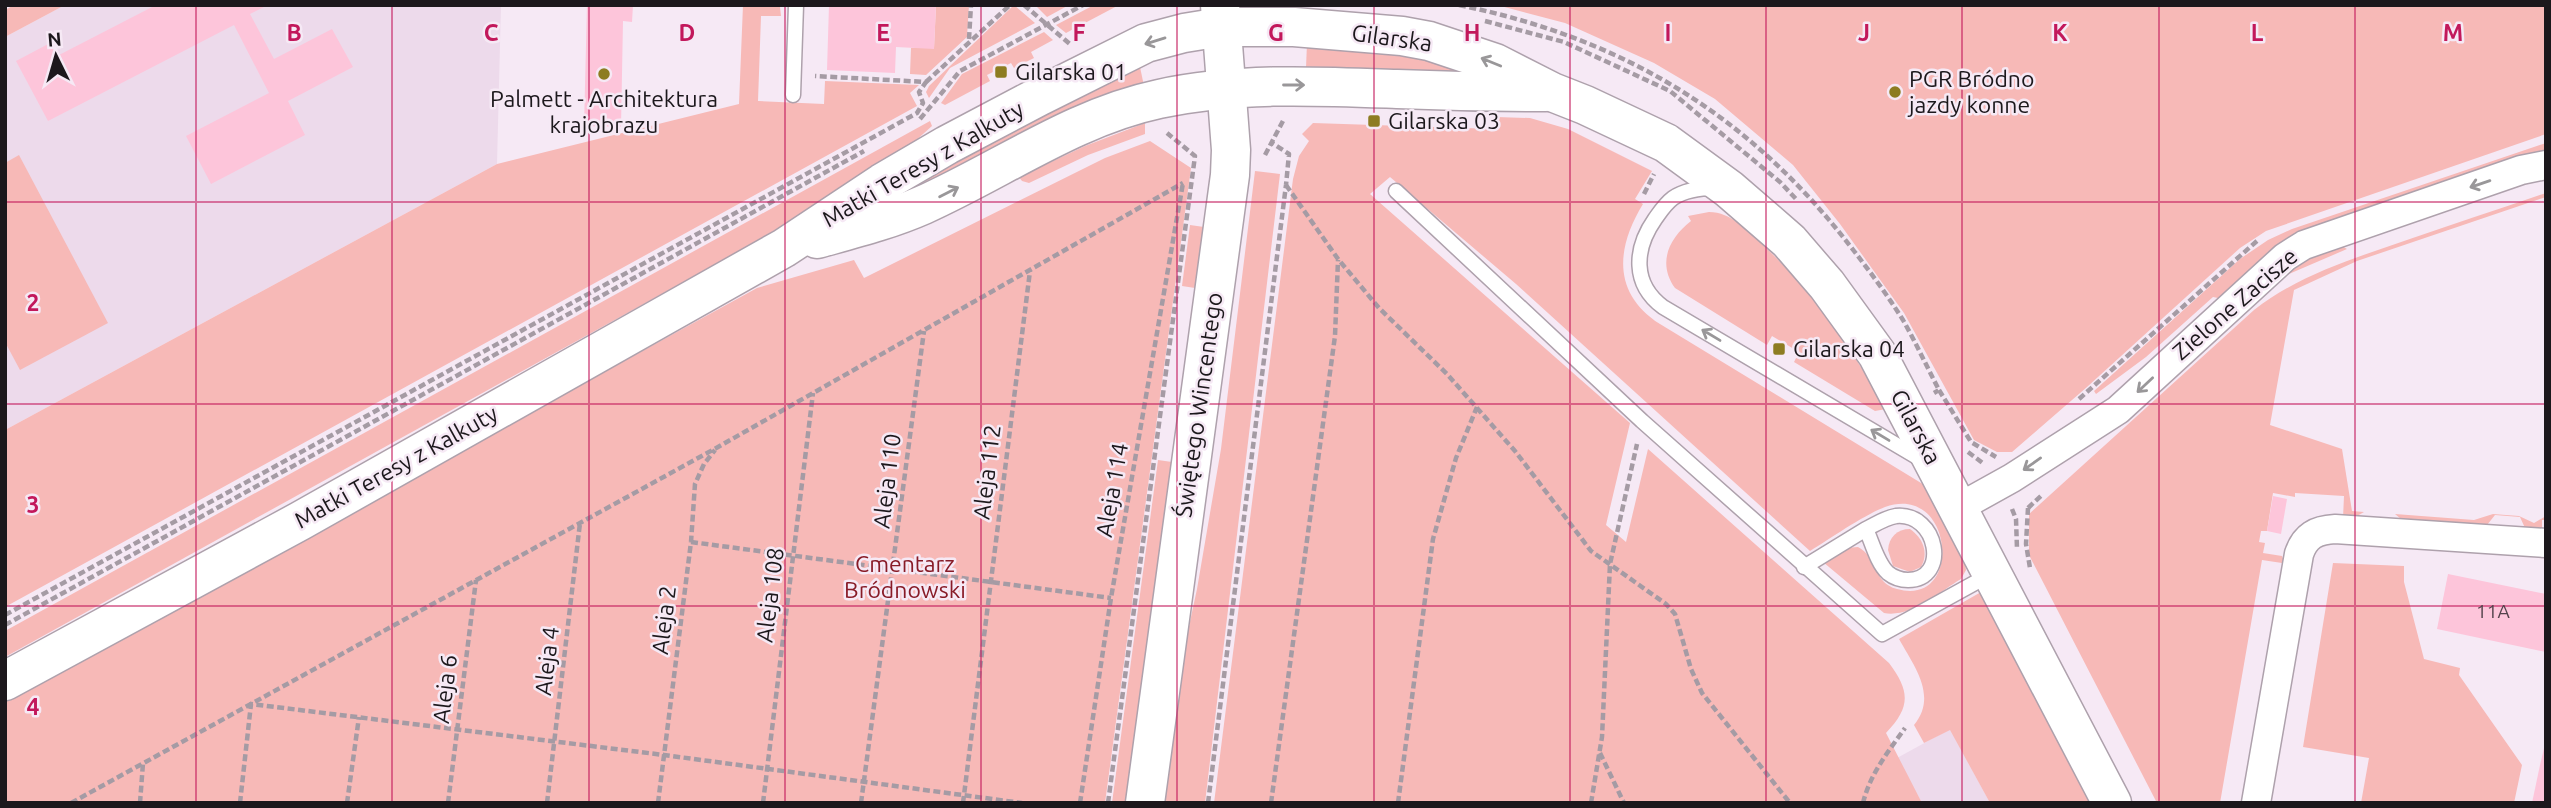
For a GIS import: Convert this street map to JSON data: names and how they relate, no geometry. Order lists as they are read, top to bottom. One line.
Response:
{"streets":{"street":["Gilarska","Matki Teresy z Kalkuty","Zielone Zacisze","Świętego Wincentego"],"path":["Aleja 112","Aleja 110","Aleja 114","Aleja 108","Aleja 2","Aleja 4","Aleja 6"]},"crossings":[["Gilarska","Matki Teresy z Kalkuty"],["Gilarska","Zielone Zacisze"],["Gilarska","Świętego Wincentego"],["Matki Teresy z Kalkuty","Świętego Wincentego"],["Aleja 112","Aleja 114"]],"one_way":["Zielone Zacisze"],"parks":["Cmentarz Bródnowski"],"places":{"transit":["Gilarska 01","Gilarska 03","Gilarska 04"],"other":["Palmett - Architektura krajobrazu","PGR Bródno jazdy konne"]},"house_numbers":["11A"],"north":"top","grid":{"columns":["B","C","D","E","F","G","H","I","J","K","L","M"],"rows":["2","3","4"]}}
